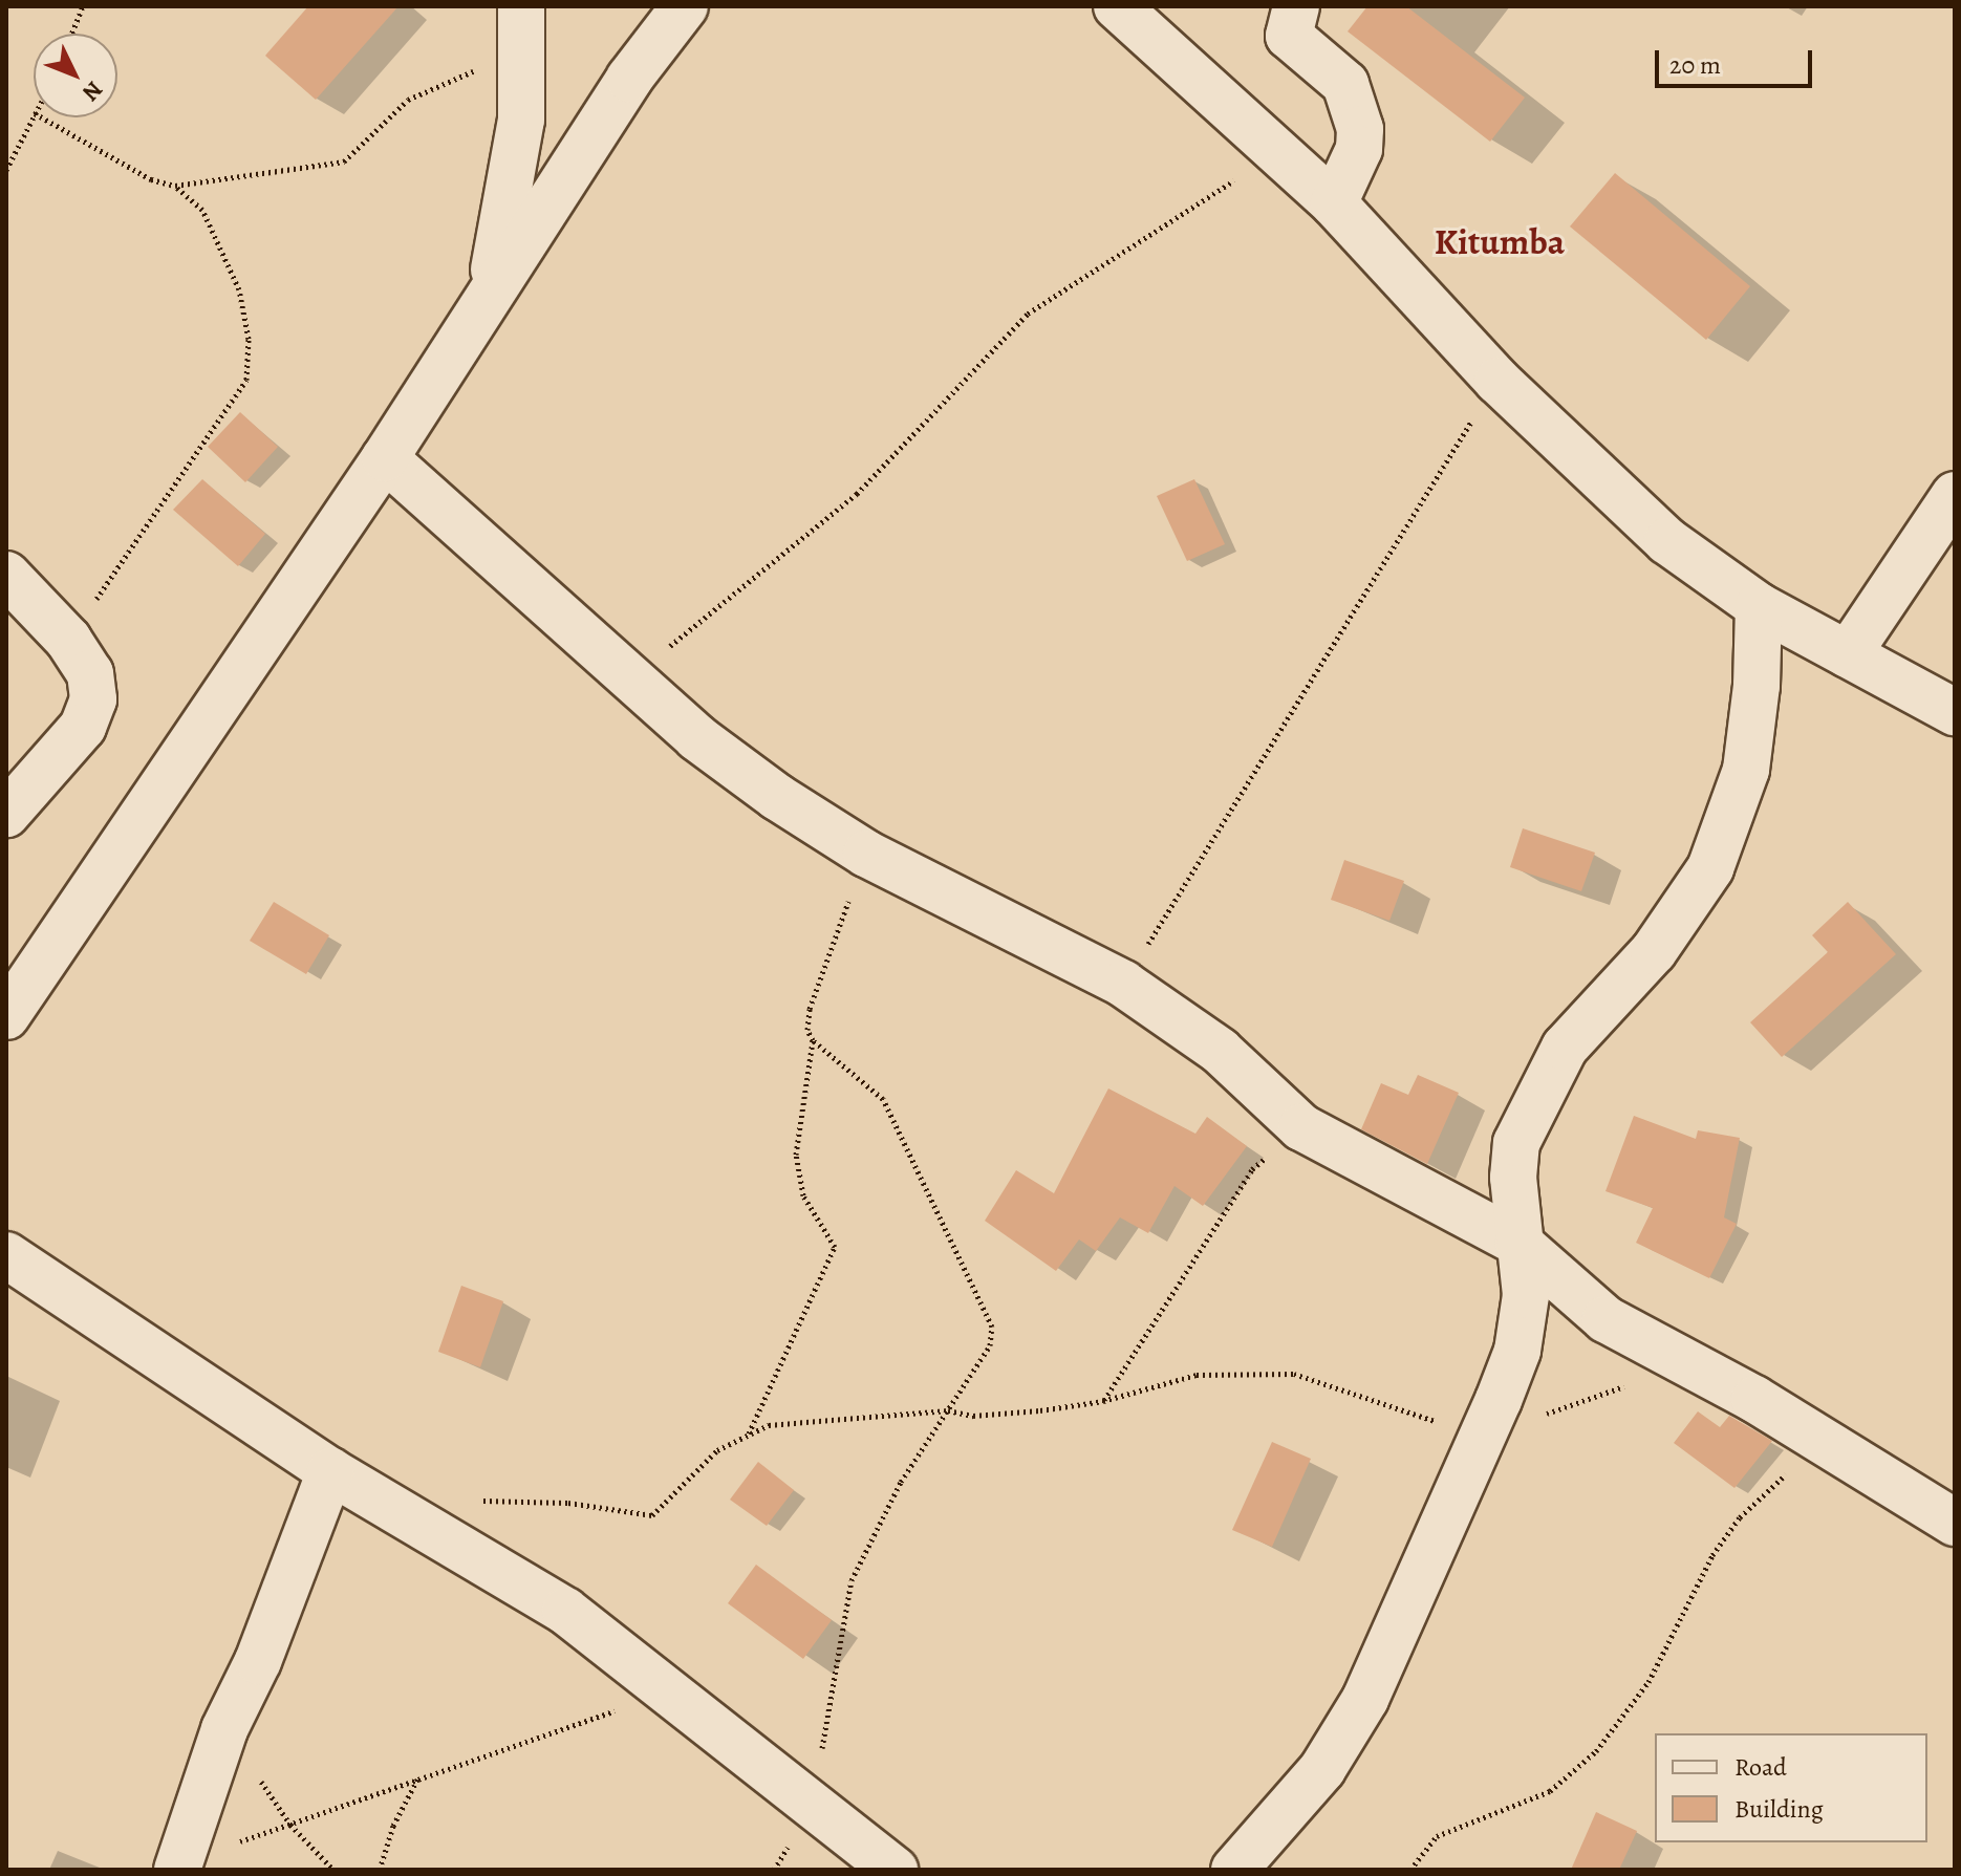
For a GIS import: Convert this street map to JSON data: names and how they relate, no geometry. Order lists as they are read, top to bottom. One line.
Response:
{"districts":["Kitumba"],"legend":["Road","Building"],"scale_bar":"20 m","north":"bottom right"}
